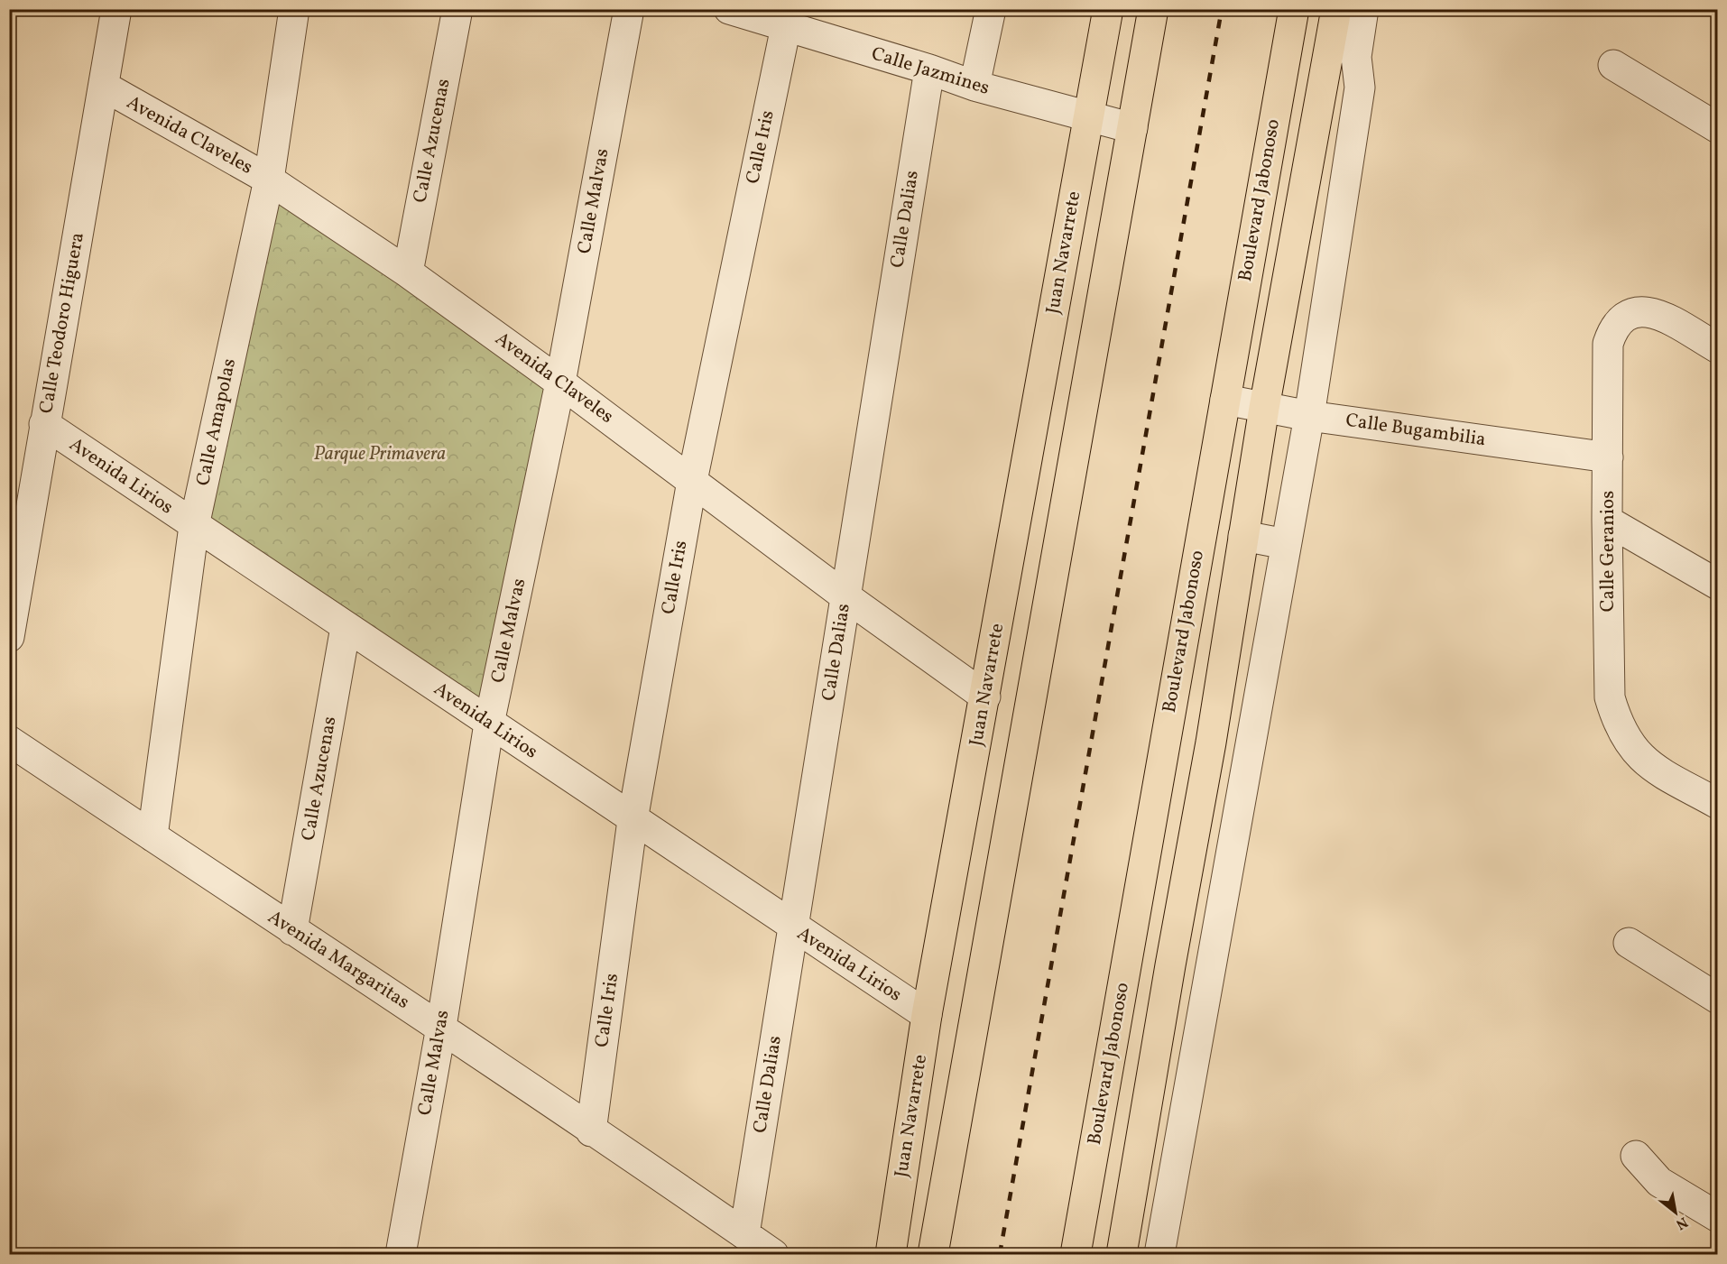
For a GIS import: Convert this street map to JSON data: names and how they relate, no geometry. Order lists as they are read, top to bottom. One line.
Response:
{"streets":{"main road":["Boulevard Jabonoso","Juan Navarrete"],"street":["Calle Jazmines","Avenida Claveles","Calle Azucenas","Calle Iris","Calle Malvas","Calle Dalias","Calle Teodoro Higuera","Calle Amapolas","Calle Bugambilia","Avenida Lirios","Calle Geranios","Avenida Margaritas"]},"crossings":[["Calle Jazmines","Calle Iris"],["Calle Jazmines","Calle Dalias"],["Calle Jazmines","Juan Navarrete"],["Avenida Claveles","Calle Azucenas"],["Avenida Claveles","Calle Iris"],["Avenida Claveles","Calle Malvas"],["Avenida Claveles","Calle Dalias"],["Avenida Claveles","Juan Navarrete"],["Avenida Claveles","Calle Teodoro Higuera"],["Avenida Claveles","Calle Amapolas"],["Calle Azucenas","Avenida Lirios"],["Calle Azucenas","Avenida Margaritas"],["Calle Iris","Avenida Lirios"],["Calle Iris","Avenida Margaritas"],["Boulevard Jabonoso","Calle Bugambilia"],["Calle Malvas","Avenida Lirios"],["Calle Malvas","Avenida Margaritas"],["Calle Dalias","Avenida Lirios"],["Calle Dalias","Avenida Margaritas"],["Juan Navarrete","Avenida Lirios"],["Calle Teodoro Higuera","Avenida Lirios"],["Calle Amapolas","Avenida Lirios"],["Calle Amapolas","Avenida Margaritas"],["Calle Bugambilia","Calle Geranios"]],"parks":["Parque Primavera"],"north":"bottom right"}
